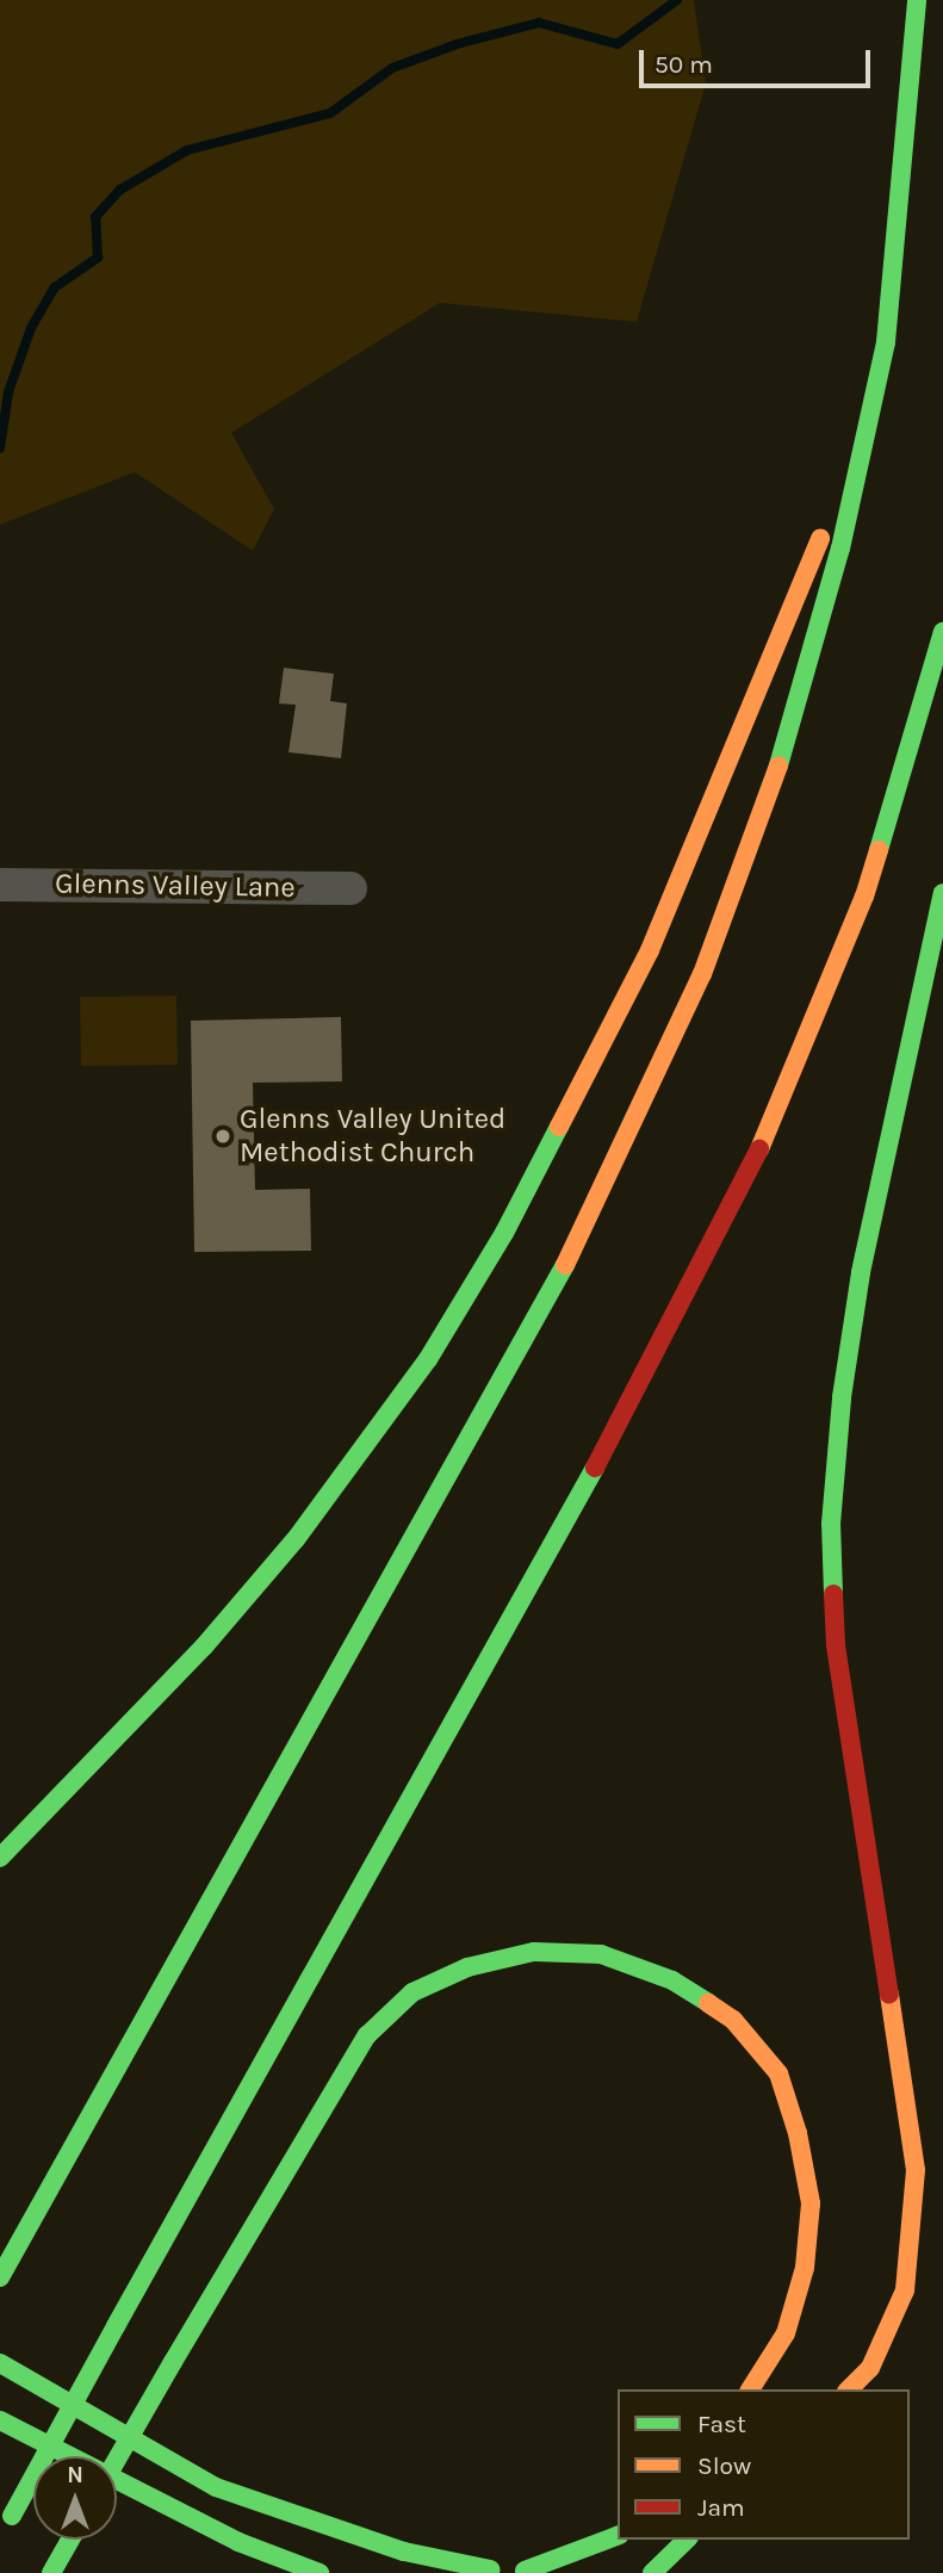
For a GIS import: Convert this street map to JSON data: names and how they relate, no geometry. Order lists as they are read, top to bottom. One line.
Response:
{"streets":{"street":["Glenns Valley Lane"]},"places":["Glenns Valley United Methodist Church"],"legend":["Fast","Slow","Jam"],"scale_bar":"50 m","north":"top"}
